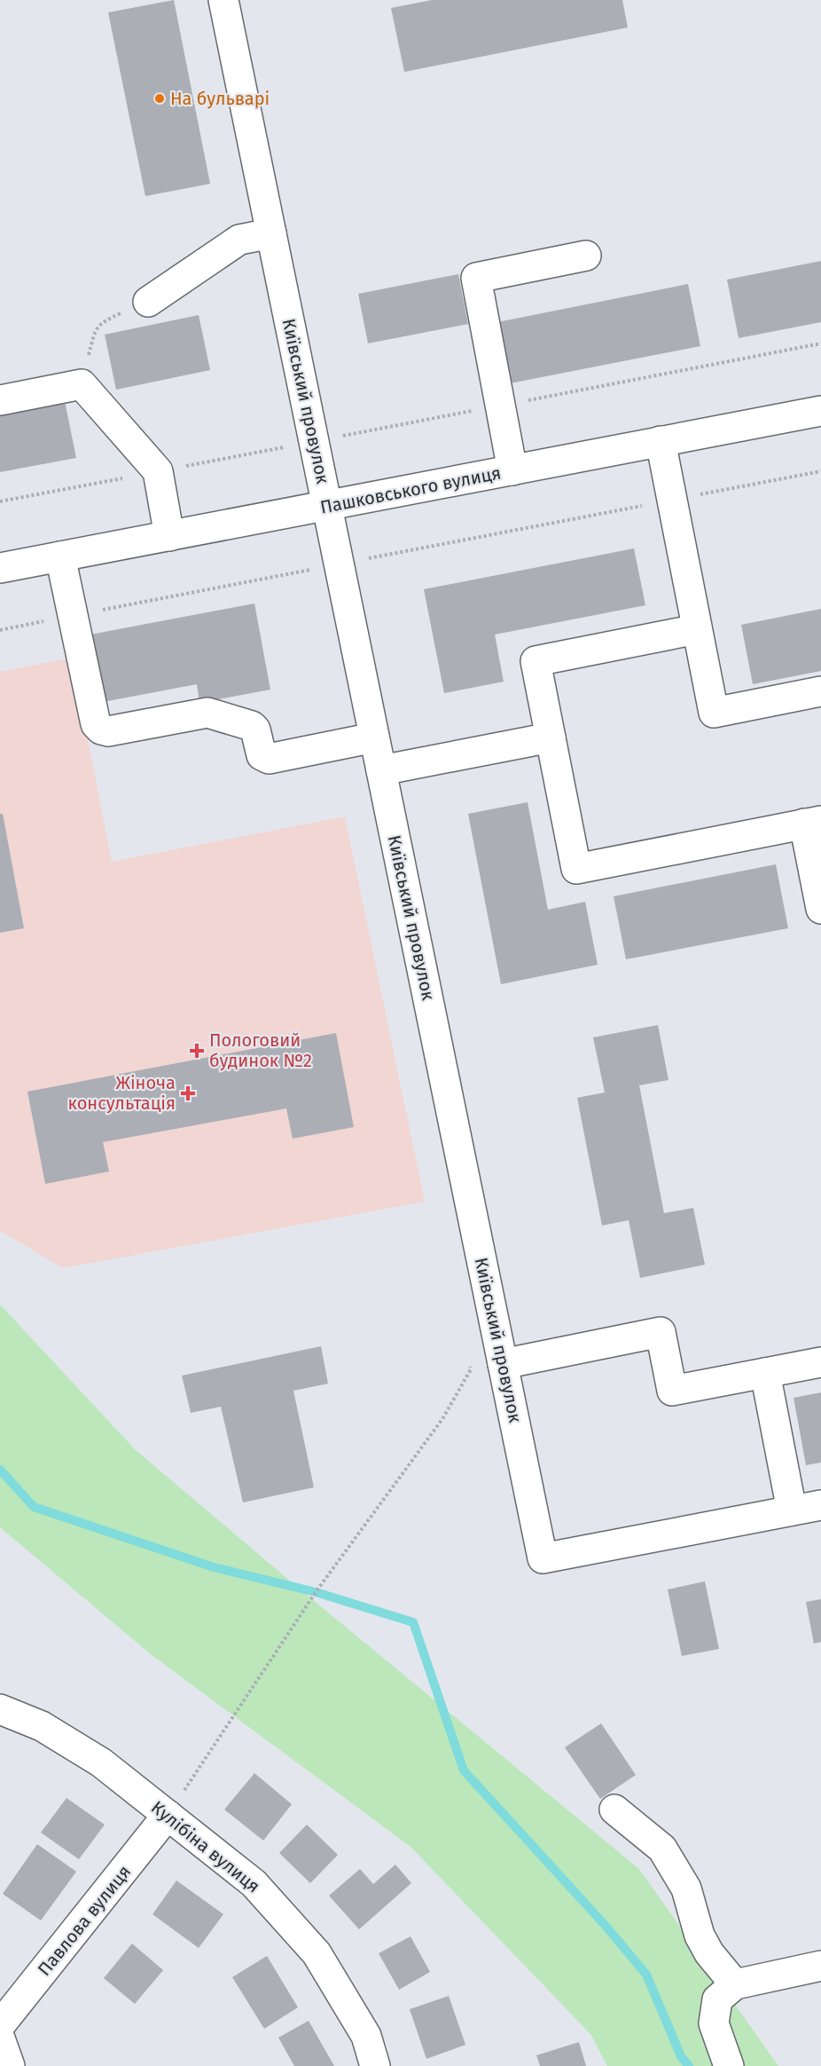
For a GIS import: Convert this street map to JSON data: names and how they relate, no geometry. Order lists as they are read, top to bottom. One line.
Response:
{"streets":{"street":["Київський провулок","Пашковського вулиця","Кулібіна вулиця","Павлова вулиця"]},"crossings":[["Київський провулок","Пашковського вулиця"],["Кулібіна вулиця","Павлова вулиця"]],"places":{"other":["На бульварі"],"health":["Пологовий будинок №2","Жіноча консультація"]}}
